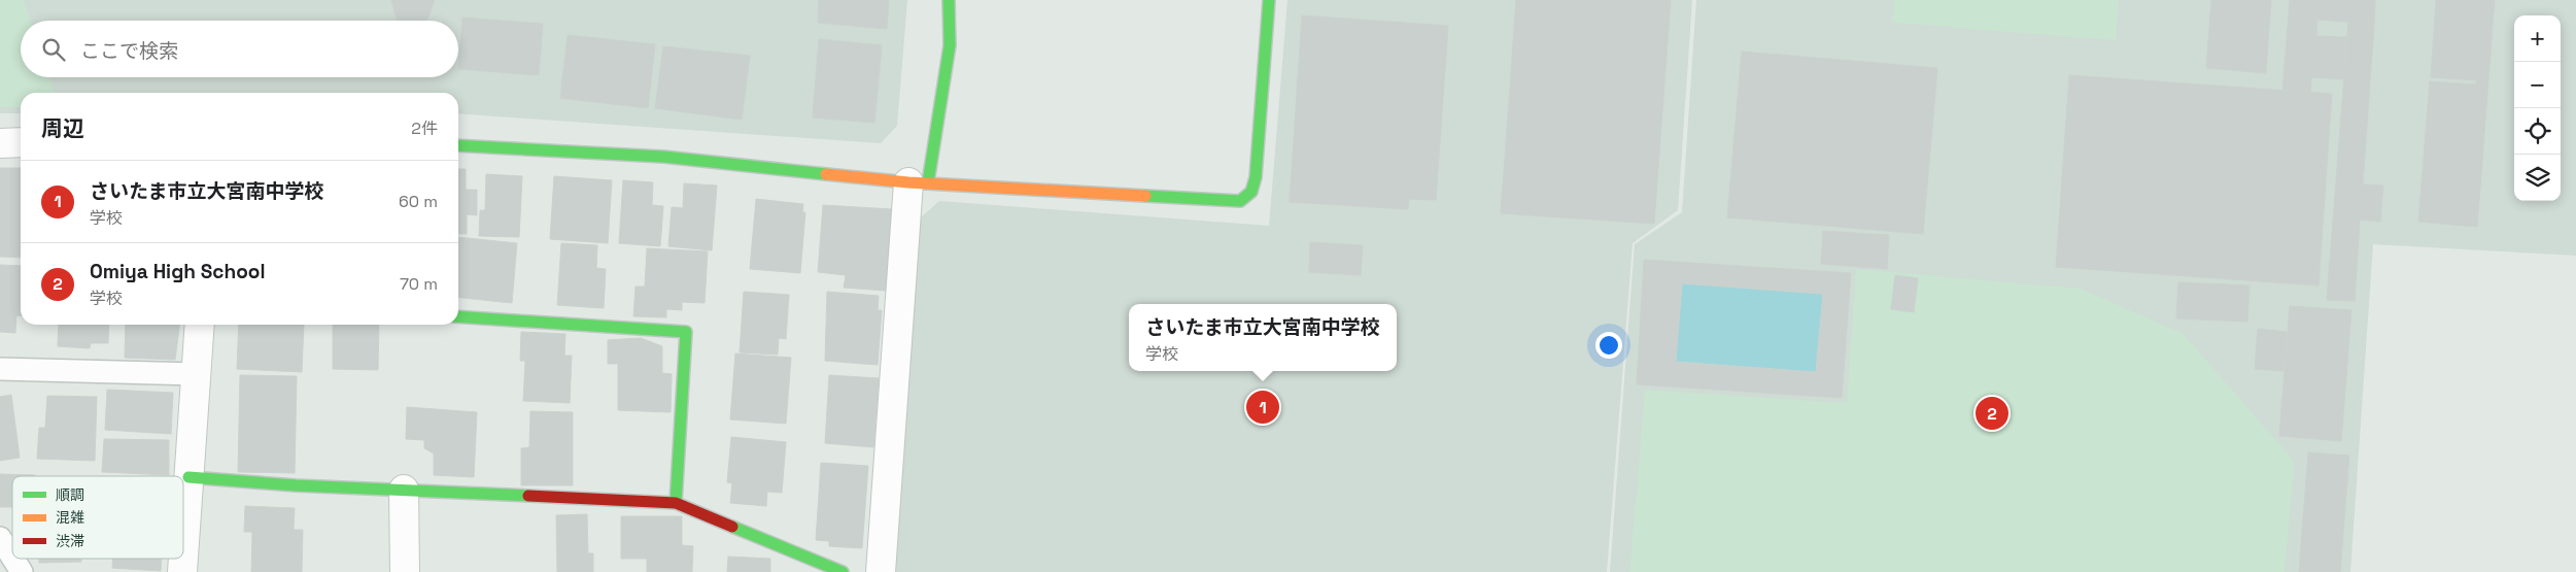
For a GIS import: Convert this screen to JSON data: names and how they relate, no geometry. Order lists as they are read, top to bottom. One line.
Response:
{"legend":["順調","混雑","渋滞"],"page":{"map_buttons":["+","−"],"search":"ここで検索","heading":["周辺","2件"],"list":[{"mark":"1","name":"さいたま市立大宮南中学校","note":"学校","value":"60 m"},{"mark":"2","name":"Omiya High School","note":"学校","value":"70 m"}],"popup":["さいたま市立大宮南中学校","学校"],"pins":["1","2"]}}
